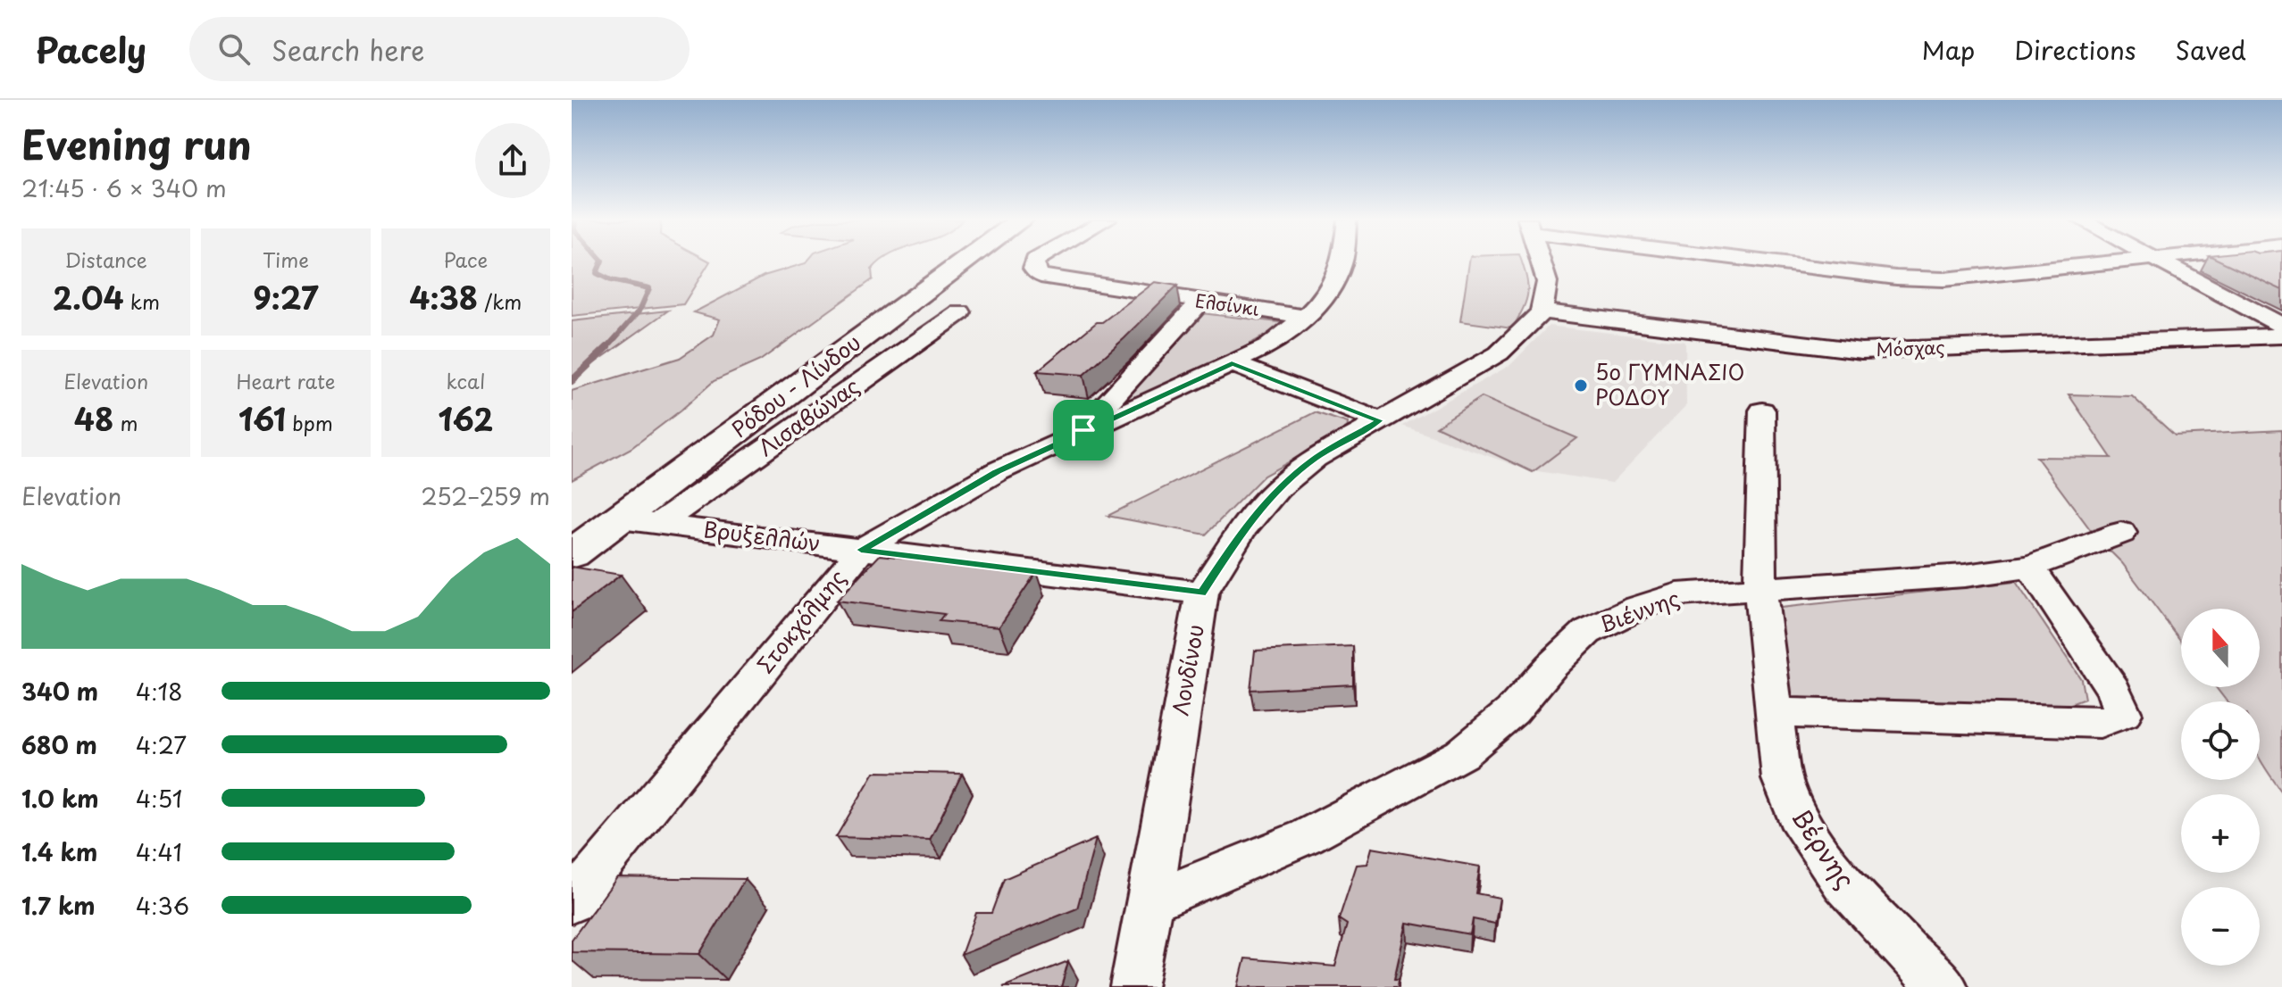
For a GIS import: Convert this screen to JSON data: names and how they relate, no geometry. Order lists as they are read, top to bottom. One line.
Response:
{"streets":{"main road":["Ρόδου - Λίνδου"],"street":["Ελσίνκι","Μόσχας","Λισαβώνας","Βρυξελλών","Βιέννης","Στοκχόλμης","Λονδίνου","Βέρνης"]},"crossings":[["Ελσίνκι","Στοκχόλμης"],["Μόσχας","Λονδίνου"],["Ρόδου - Λίνδου","Βρυξελλών"],["Λισαβώνας","Βρυξελλών"],["Βρυξελλών","Στοκχόλμης"],["Βρυξελλών","Λονδίνου"],["Βιέννης","Λονδίνου"],["Βιέννης","Βέρνης"]],"places":["5ο ΓΥΜΝΑΣΙΟ ΡΟΔΟΥ"],"north":"top","page":{"header":"Pacely","search":"Search here","nav":["Map","Directions","Saved"],"heading":["Evening run","21:45 · 6 × 340 m"],"stats":[["Distance","2.04 km"],["Time","9:27"],["Pace","4:38 /km"],["Elevation","48 m"],["Heart rate","161 bpm"],["kcal","162"]],"chart":["Elevation","252–259 m"],"map_buttons":["+","−"],"list":[{"name":"340 m","note":"4:18"},{"name":"680 m","note":"4:27"},{"name":"1.0 km","note":"4:51"},{"name":"1.4 km","note":"4:41"},{"name":"1.7 km","note":"4:36"}]}}
